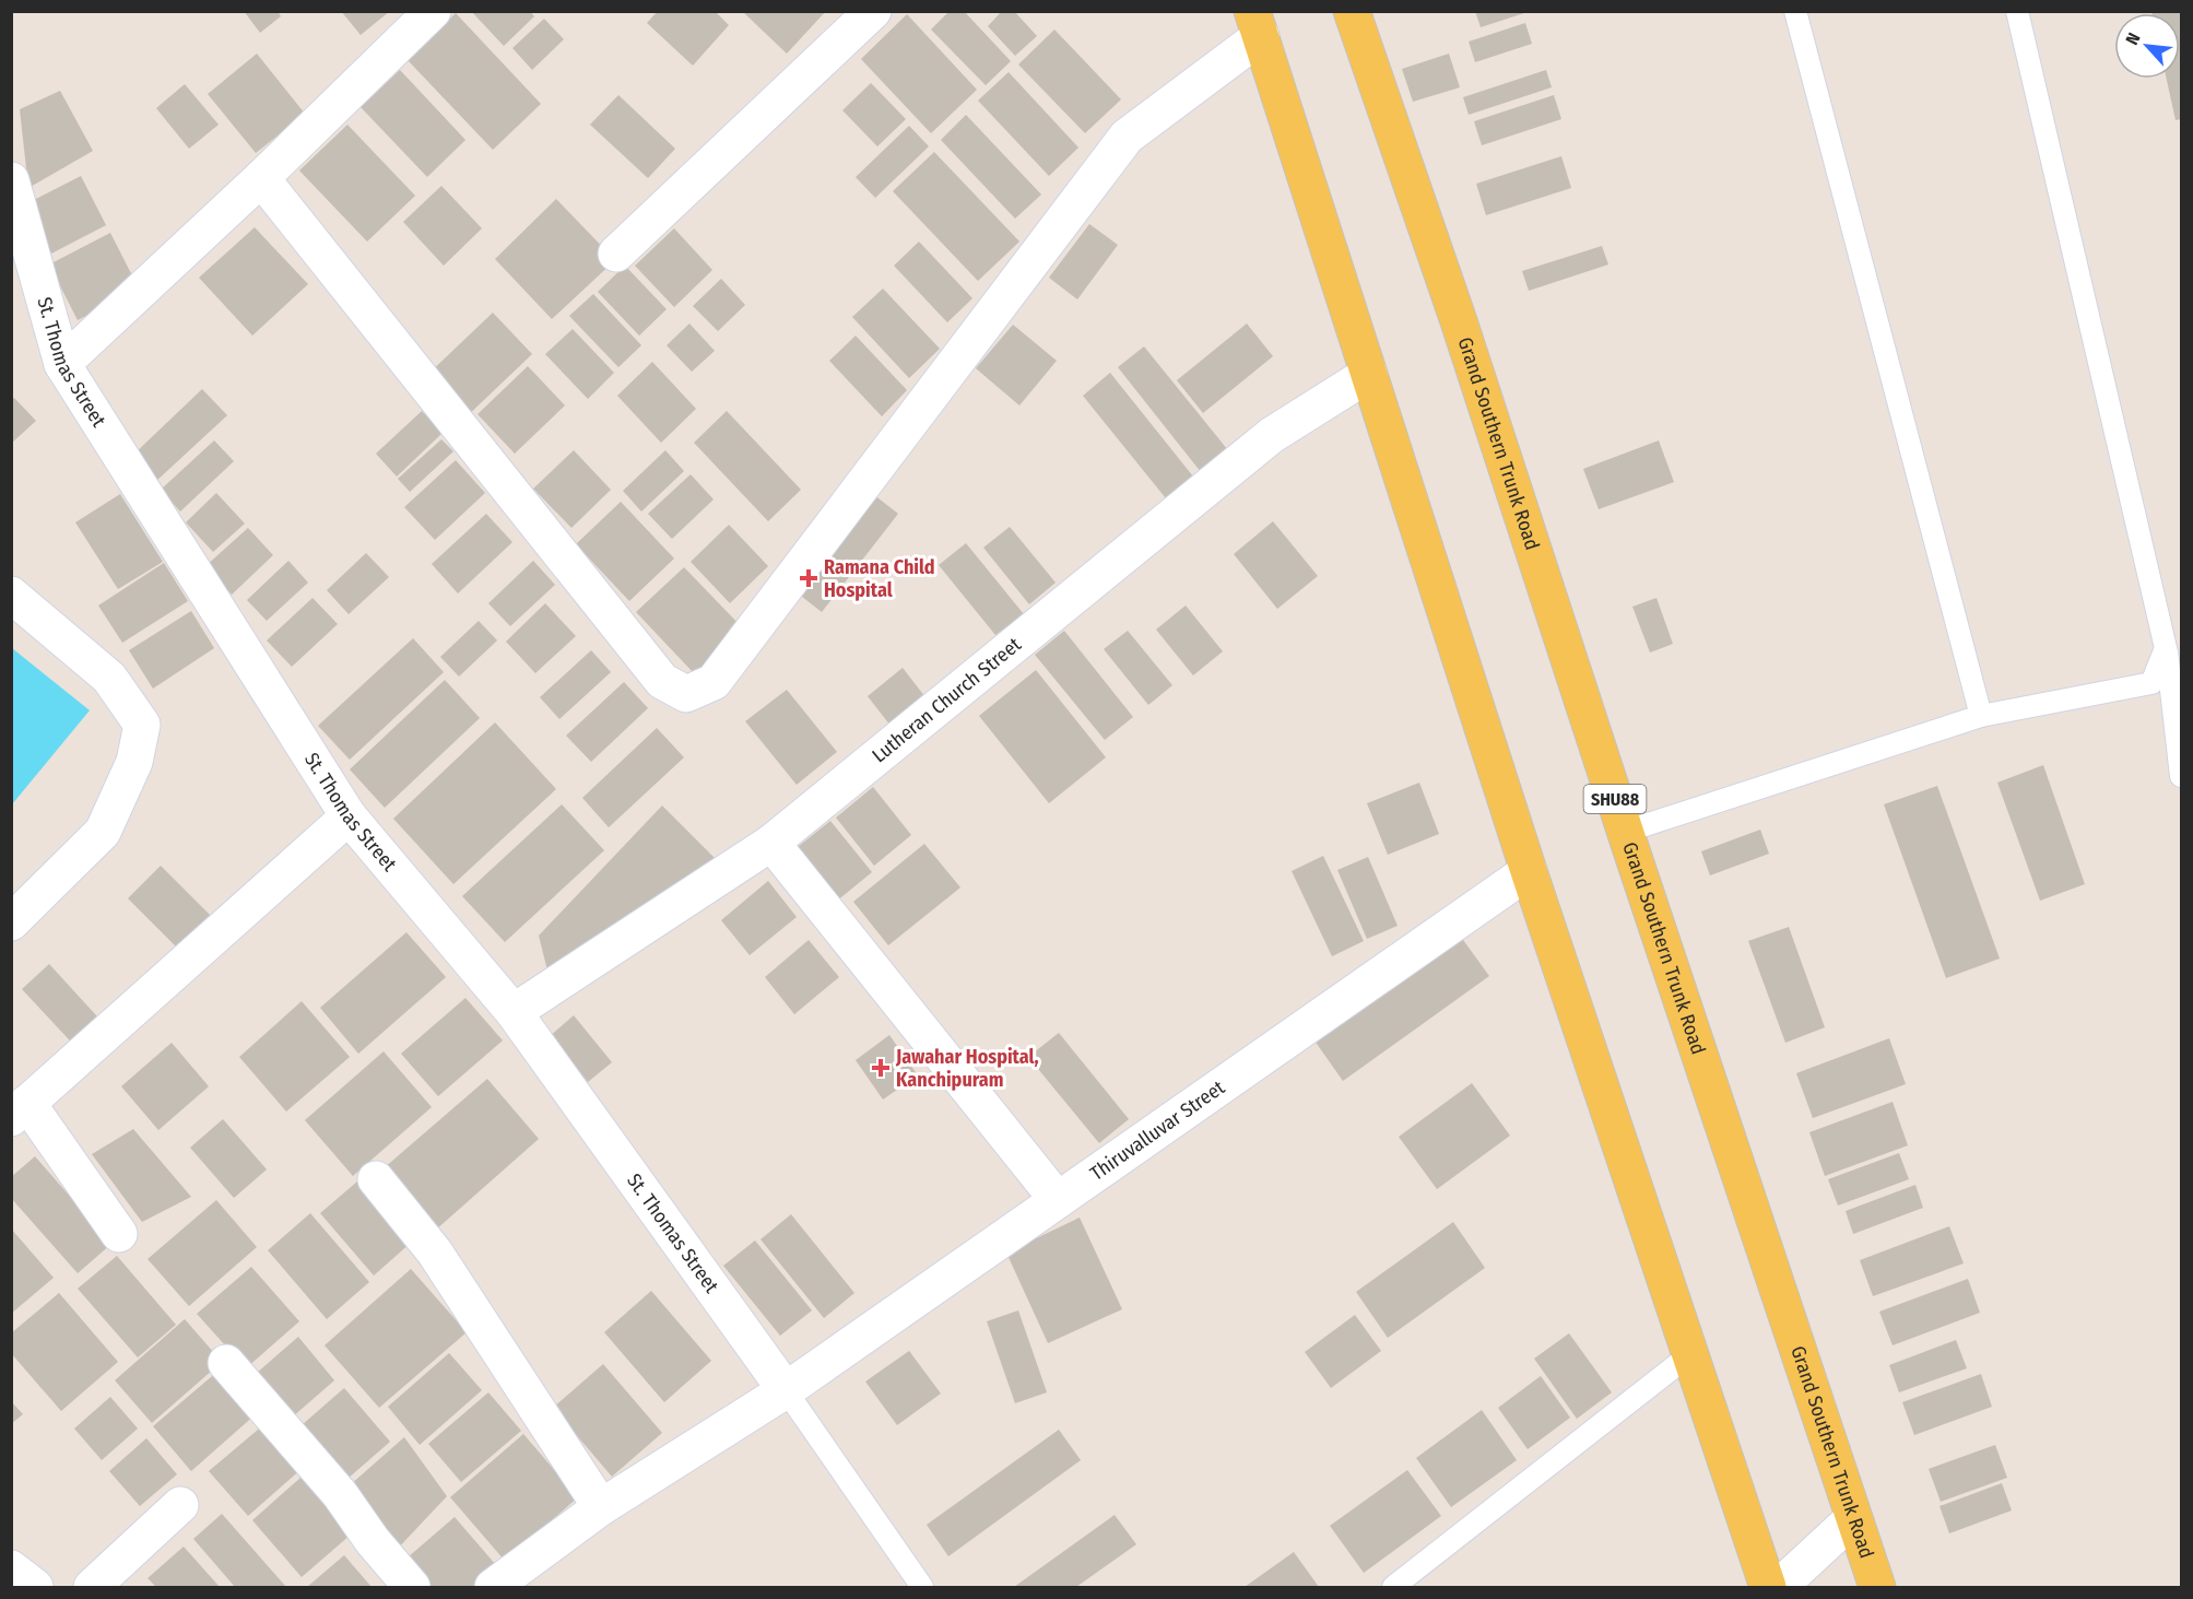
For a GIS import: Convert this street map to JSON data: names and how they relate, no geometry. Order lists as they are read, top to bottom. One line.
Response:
{"streets":{"main road":["Grand Southern Trunk Road","SHU88"],"street":["St. Thomas Street","Lutheran Church Street","Thiruvalluvar Street"]},"crossings":[["St. Thomas Street","Lutheran Church Street"],["St. Thomas Street","Thiruvalluvar Street"]],"places":{"health":["Ramana Child Hospital","Jawahar Hospital, Kanchipuram"]},"north":"top left"}
